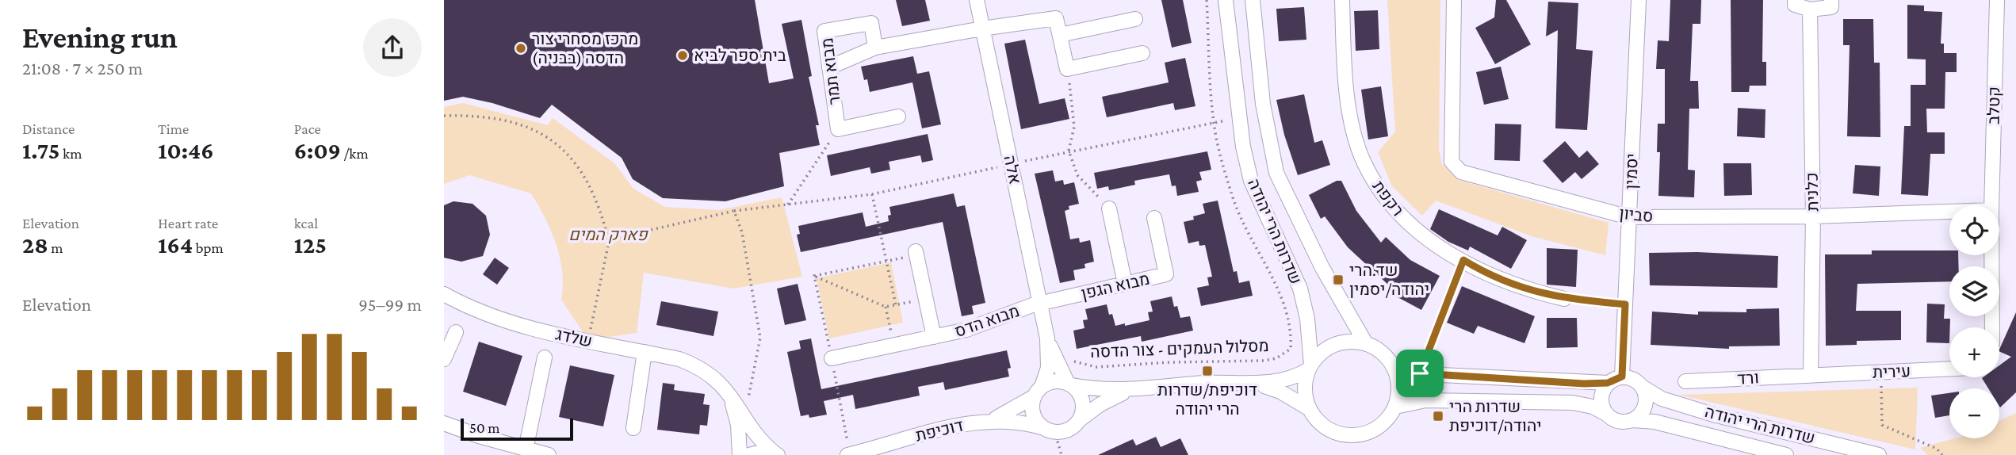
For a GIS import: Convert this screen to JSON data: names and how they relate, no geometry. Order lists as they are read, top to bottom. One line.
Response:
{"streets":{"street":["מבוא תמר","קטלב","אלה","יסמין","כלנית","רקפת","סביון","שדרות הרי יהודה","מבוא הגפן","מבוא הדס","שלדג","עירית","ורד","דוכיפת"],"path":["מסלול העמקים - צור הדסה"]},"crossings":[["אלה","מבוא הגפן"],["אלה","מבוא הדס"],["אלה","מסלול העמקים - צור הדסה"],["אלה","דוכיפת"],["יסמין","סביון"],["יסמין","שדרות הרי יהודה"],["כלנית","סביון"],["כלנית","עירית"],["כלנית","ורד"],["מבוא הגפן","מבוא הדס"],["עירית","ורד"]],"parks":["פארק המים"],"places":{"other":["מרכז מסחרי צור הדסה (בבניה)","בית ספר לביא"],"transit":["שד.הרי יהודה/יסמין","דוכיפת/שדרות הרי יהודה","שדרות הרי יהודה/דוכיפת"]},"scale_bar":"50 m","page":{"heading":["Evening run","21:08 · 7 × 250 m"],"stats":[["Distance","1.75 km"],["Time","10:46"],["Pace","6:09 /km"],["Elevation","28 m"],["Heart rate","164 bpm"],["kcal","125"]],"map_buttons":["+","−"],"chart":["Elevation","95–99 m"],"scale":"50 m"}}
